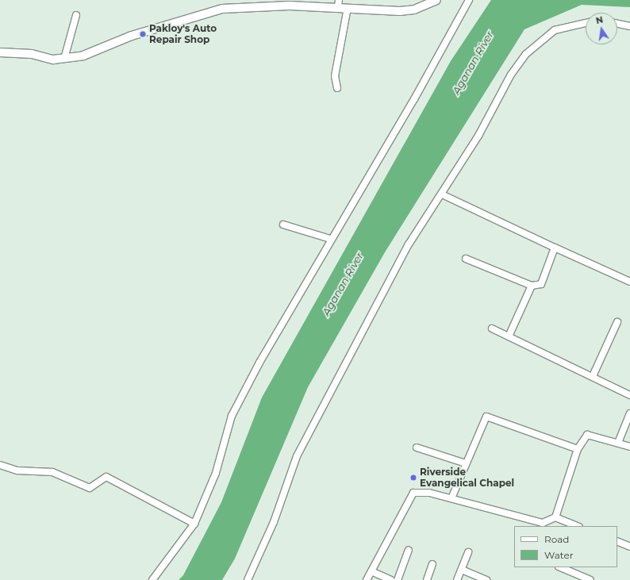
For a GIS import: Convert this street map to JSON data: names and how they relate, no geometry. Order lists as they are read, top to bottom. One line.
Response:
{"water":["Aganan River"],"places":["Pakloy's Auto Repair Shop","Riverside Evangelical Chapel"],"legend":["Road","Water"],"north":"top"}
